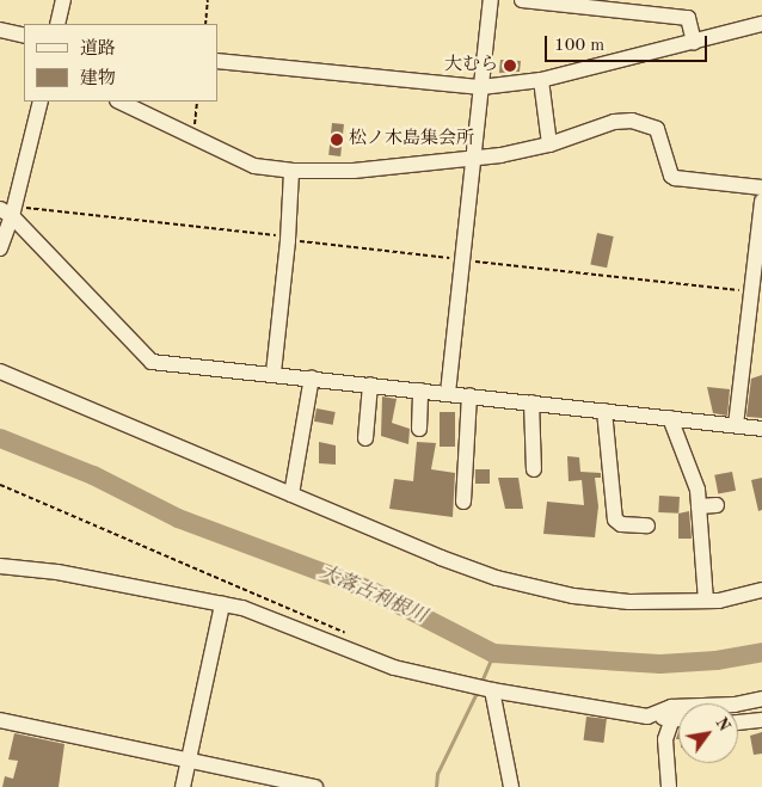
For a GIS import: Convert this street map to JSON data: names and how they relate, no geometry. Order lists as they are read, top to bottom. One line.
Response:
{"water":["大落古利根川"],"places":["大むら","松ノ木島集会所"],"legend":["道路","建物"],"scale_bar":"100 m","north":"top right"}
